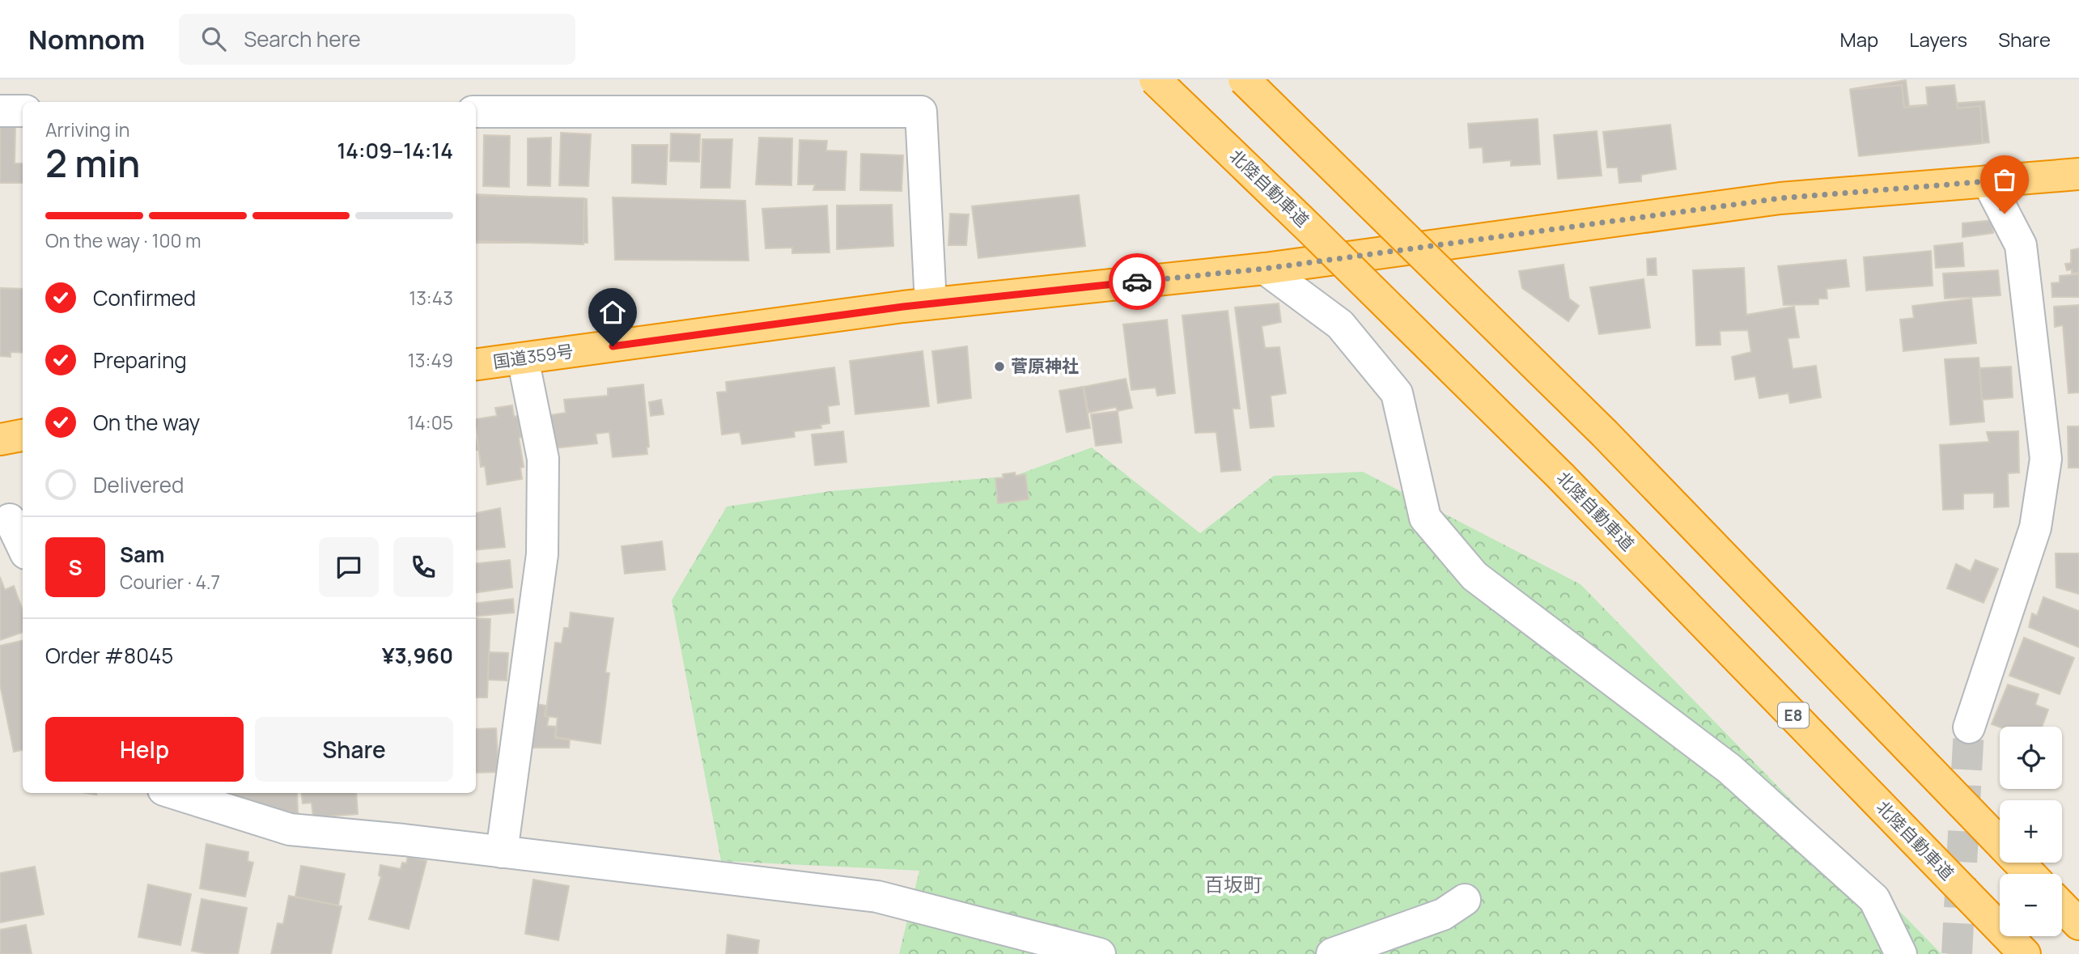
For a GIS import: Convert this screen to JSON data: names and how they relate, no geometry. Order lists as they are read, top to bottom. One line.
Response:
{"streets":{"highway":["北陸自動車道","国道359号","E8"]},"districts":["百坂町"],"places":["菅原神社"],"page":{"header":"Nomnom","search":"Search here","nav":["Map","Layers","Share"],"heading":["2 min","Arriving in","14:09–14:14"],"panel":["Sam","Courier · 4.7","Order #8045","¥3,960"],"bar":"On the way · 100 m","list":[["Confirmed","13:43"],["Preparing","13:49"],["On the way","14:05"],"Delivered"],"round":"S","buttons":["Help","Share"],"map_buttons":["+","−"]}}
